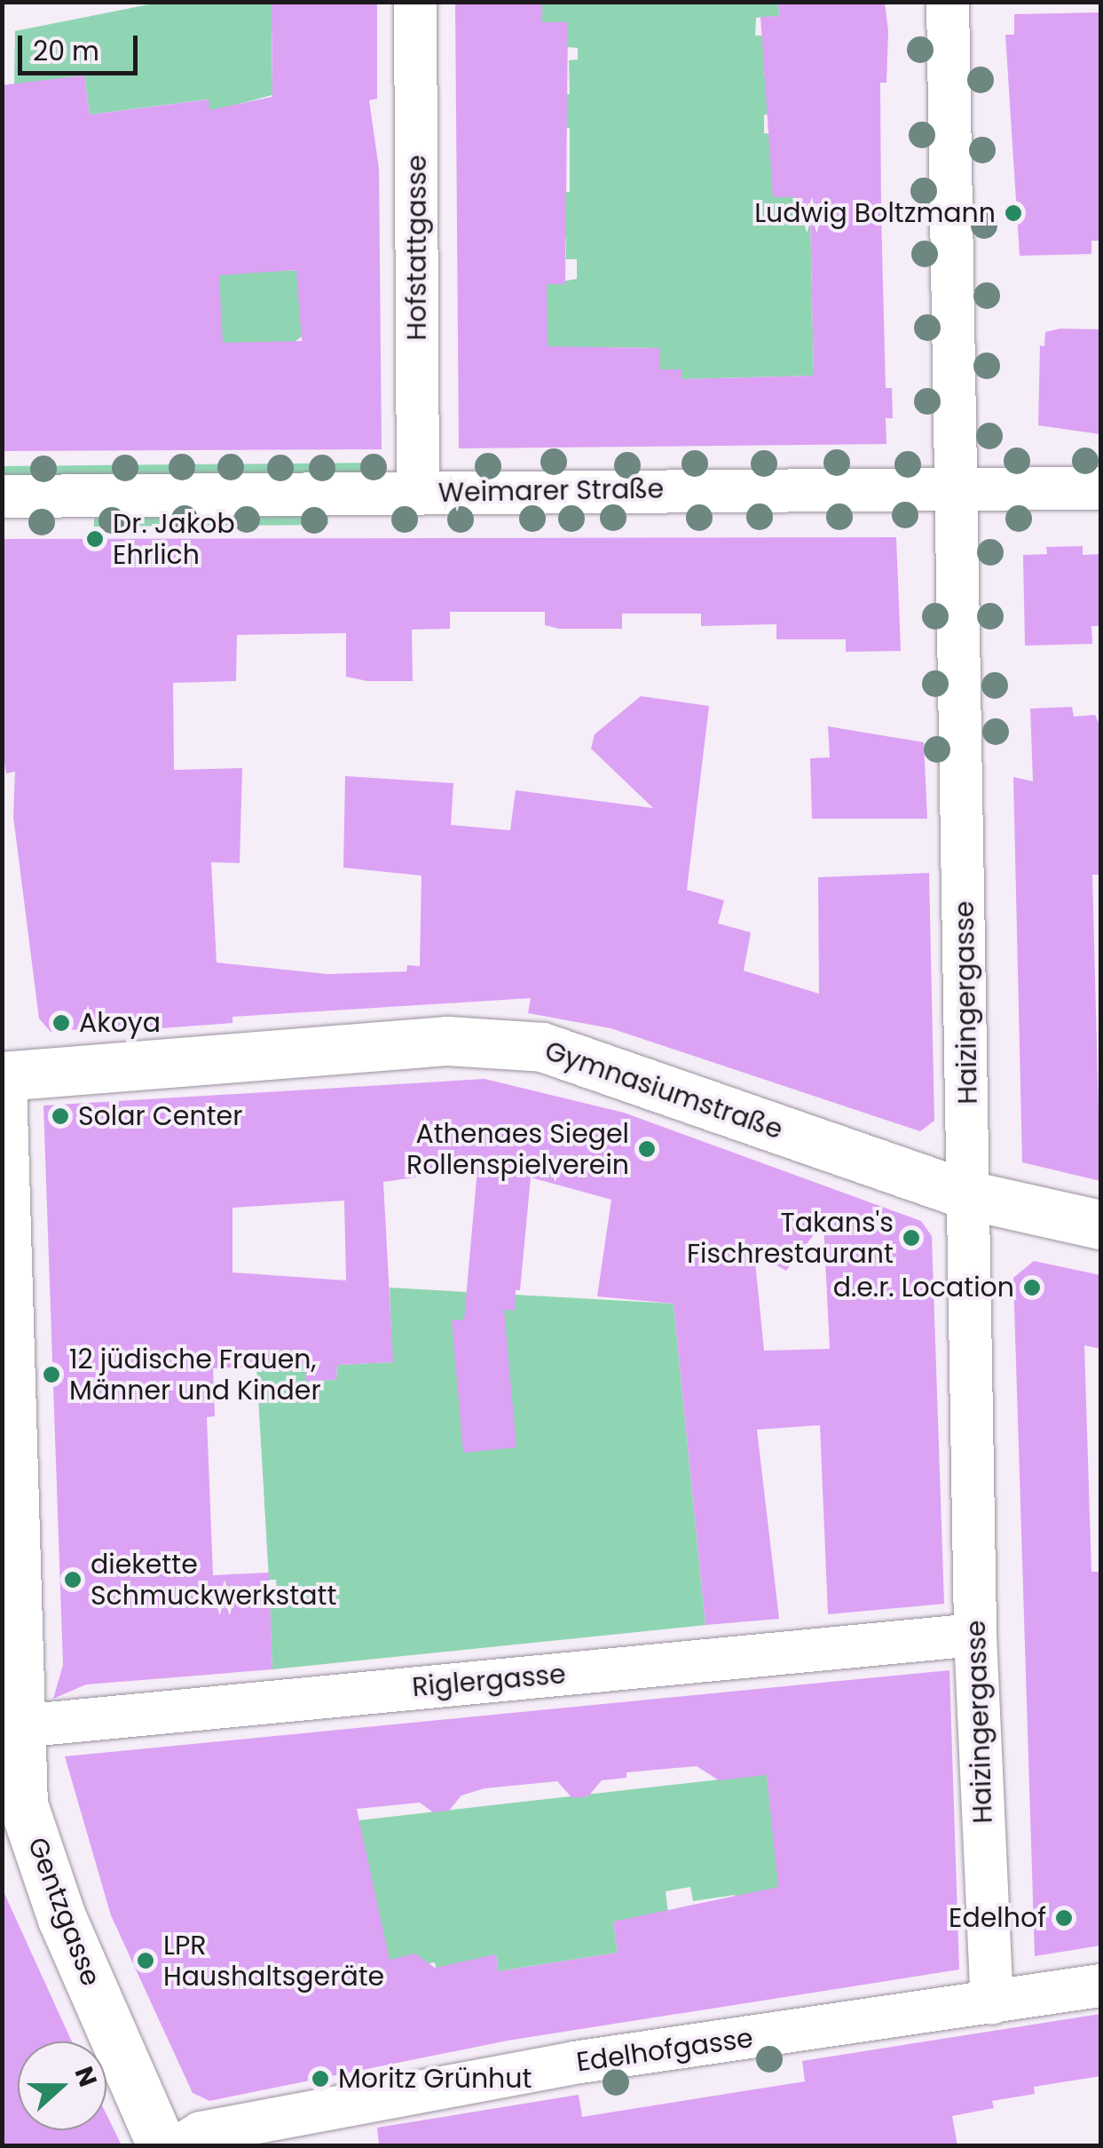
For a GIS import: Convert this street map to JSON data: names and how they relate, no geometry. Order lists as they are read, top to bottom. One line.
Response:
{"streets":{"street":["Hofstattgasse","Weimarer Straße","Haizingergasse","Gymnasiumstraße","Riglergasse","Gentzgasse","Edelhofgasse"]},"crossings":[["Hofstattgasse","Weimarer Straße"],["Weimarer Straße","Haizingergasse"],["Haizingergasse","Gymnasiumstraße"],["Haizingergasse","Riglergasse"],["Haizingergasse","Edelhofgasse"],["Gymnasiumstraße","Gentzgasse"],["Riglergasse","Gentzgasse"]],"places":["Ludwig Boltzmann","Dr. Jakob Ehrlich","Akoya","Solar Center","Athenaes Siegel Rollenspielverein","Takans's Fischrestaurant","d.e.r. Location","12 jüdische Frauen, Männer und Kinder","diekette Schmuckwerkstatt","Edelhof","LPR Haushaltsgeräte","Moritz Grünhut"],"scale_bar":"20 m","north":"right"}
